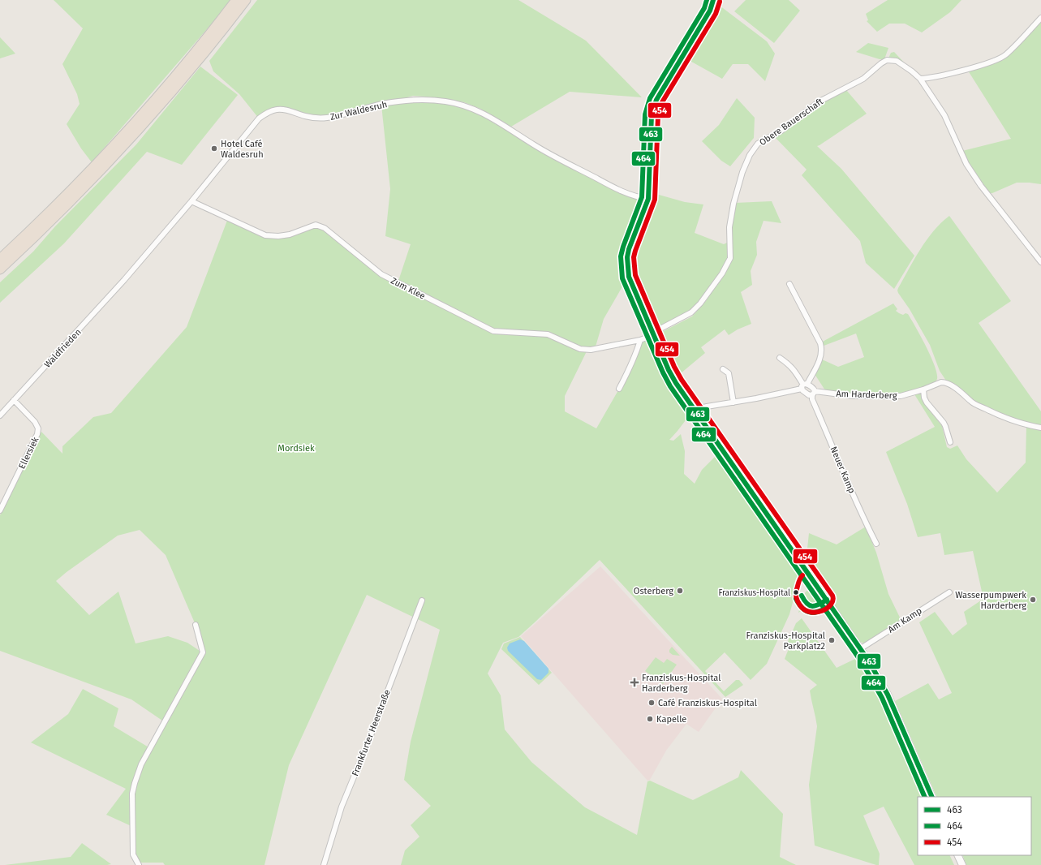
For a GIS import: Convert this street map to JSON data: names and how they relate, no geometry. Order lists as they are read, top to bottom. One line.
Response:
{"streets":{"street":["Zur Waldesruh","Obere Bauerschaft","Zum Klee","Waldfrieden","Am Harderberg","Ellersiek","Neuer Kamp","Am Kamp","Frankfurter Heerstraße"]},"crossings":[["Zur Waldesruh","Zum Klee"],["Zur Waldesruh","Waldfrieden"],["Obere Bauerschaft","Zum Klee"],["Waldfrieden","Ellersiek"],["Am Harderberg","Neuer Kamp"]],"parks":["Mordsiek"],"places":{"other":["Hotel Café Waldesruh","Osterberg","Franziskus-Hospital","Wasserpumpwerk Harderberg","Franziskus-Hospital Parkplatz2","Café Franziskus-Hospital","Kapelle"],"health":["Franziskus-Hospital Harderberg"]},"lines":["transit line 463","transit line 464","transit line 454"],"legend":["463","464","454"]}
